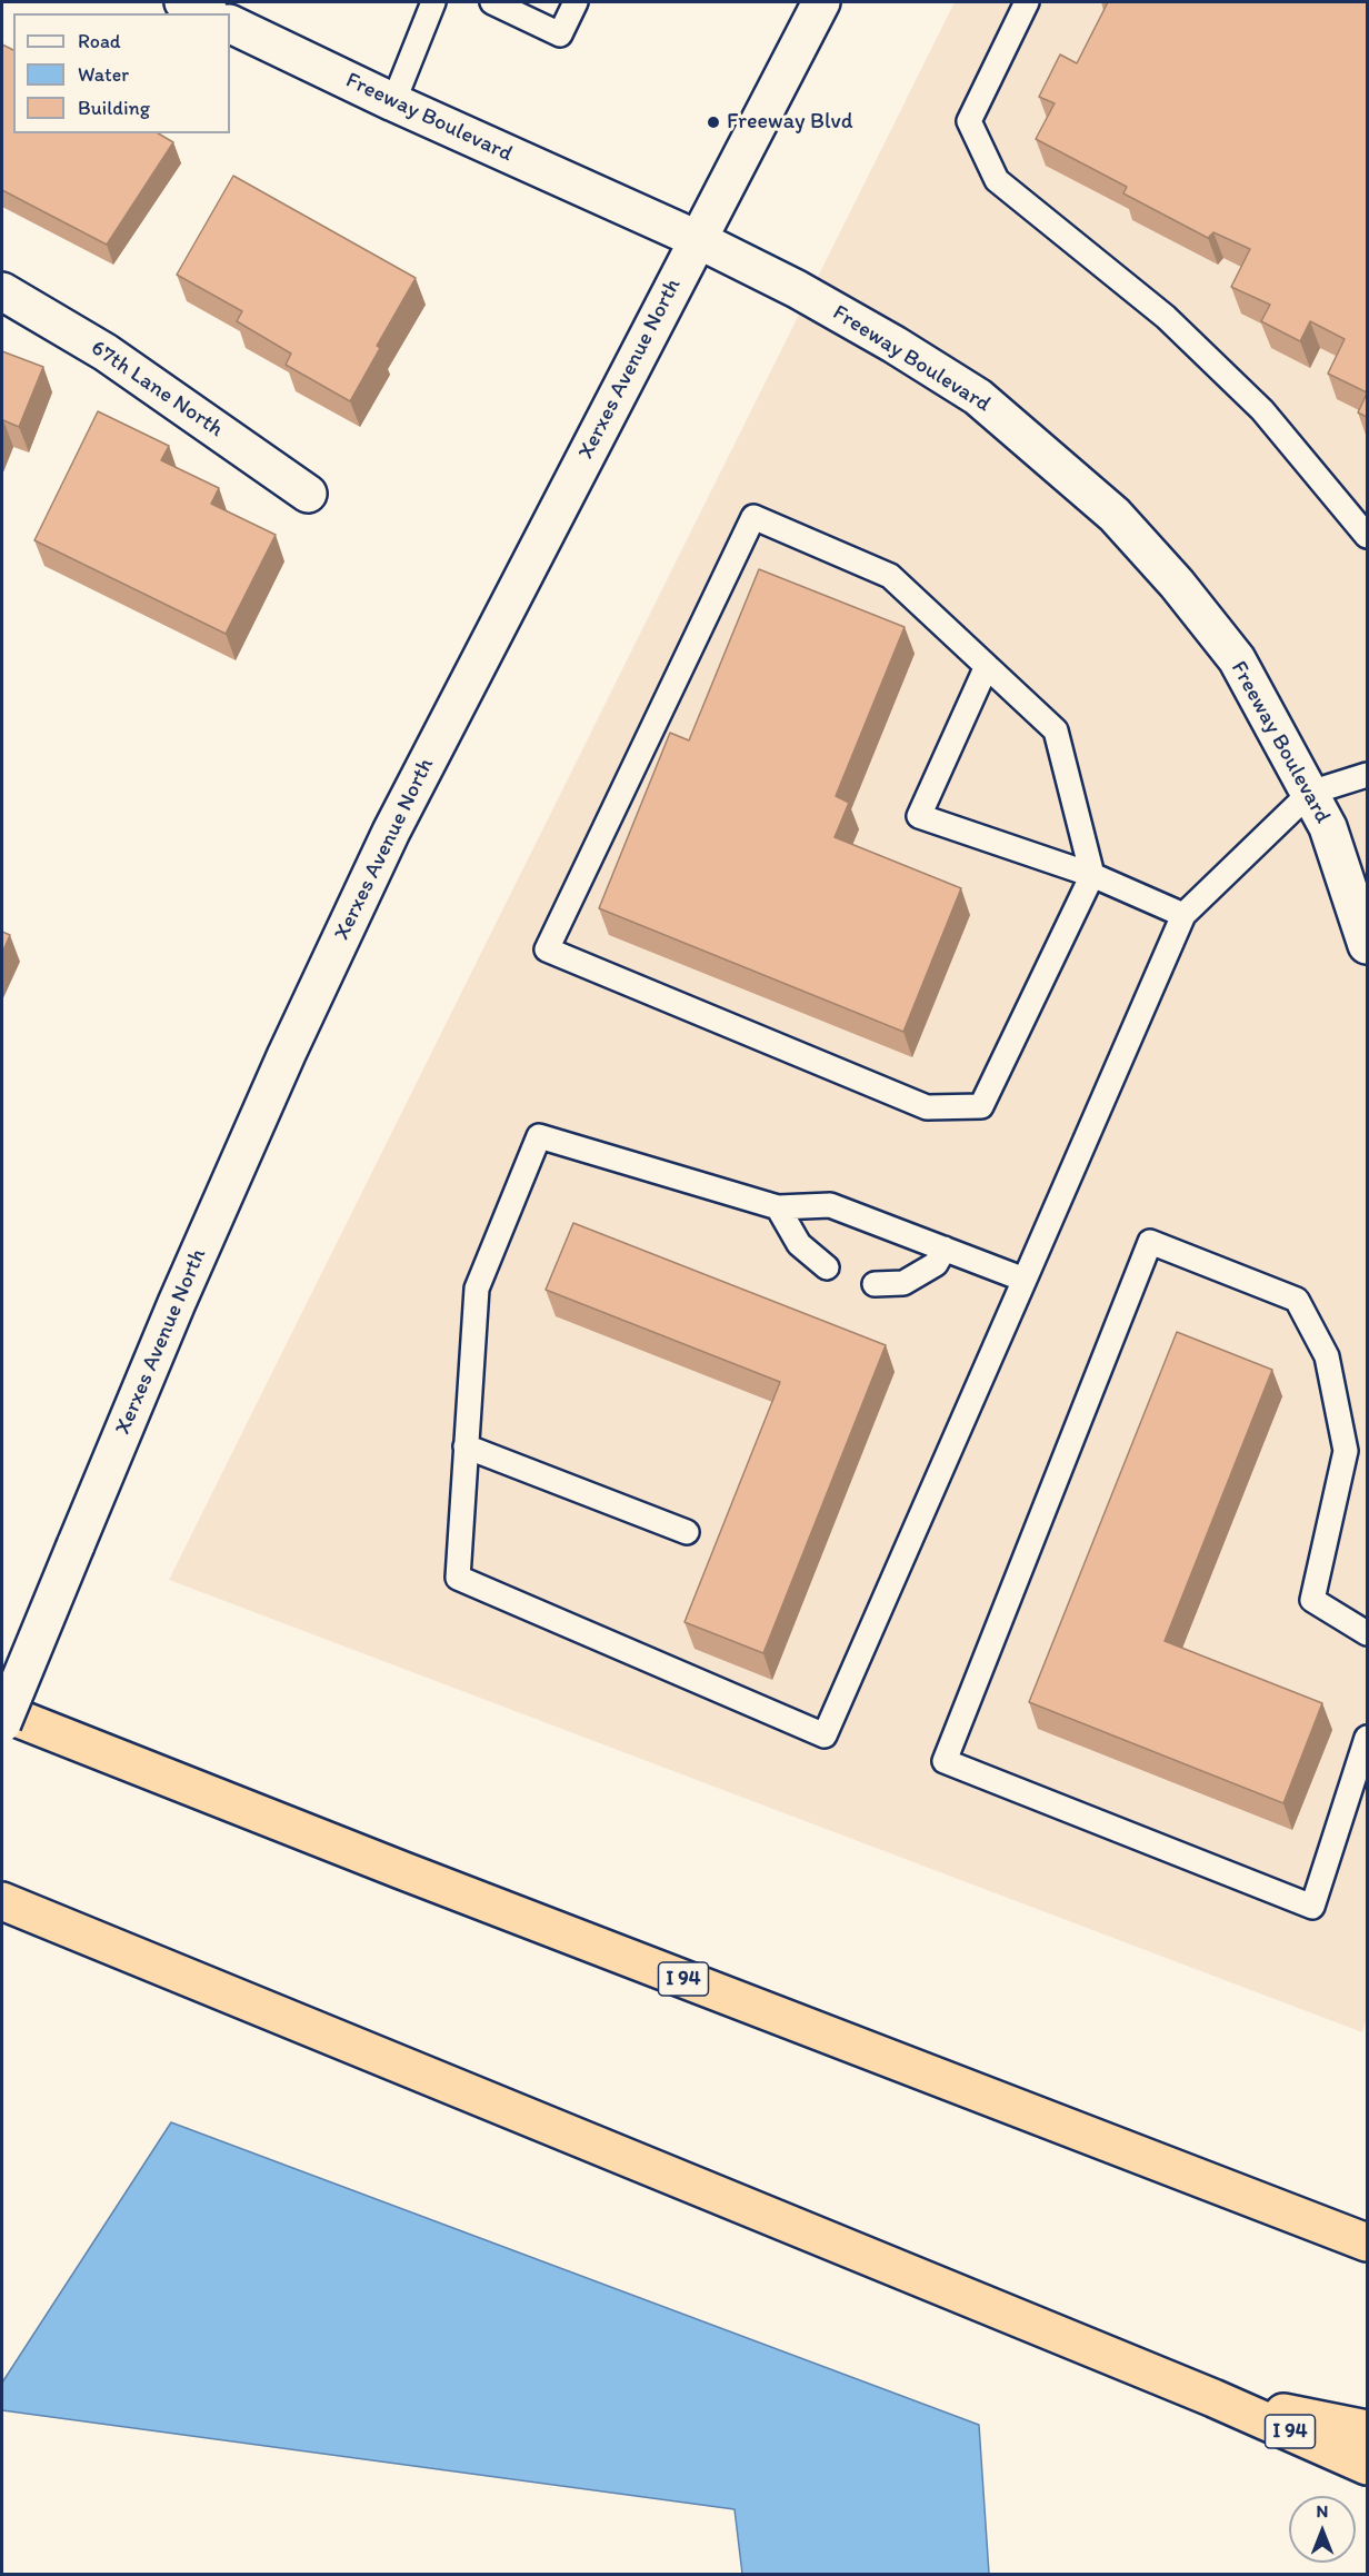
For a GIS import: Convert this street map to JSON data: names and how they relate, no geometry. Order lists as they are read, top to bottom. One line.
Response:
{"streets":{"highway":["I 94"],"street":["Freeway Boulevard","Xerxes Avenue North","67th Lane North"]},"crossings":[["Freeway Boulevard","Xerxes Avenue North"]],"places":["Freeway Blvd"],"legend":["Road","Water","Building"],"north":"top"}
